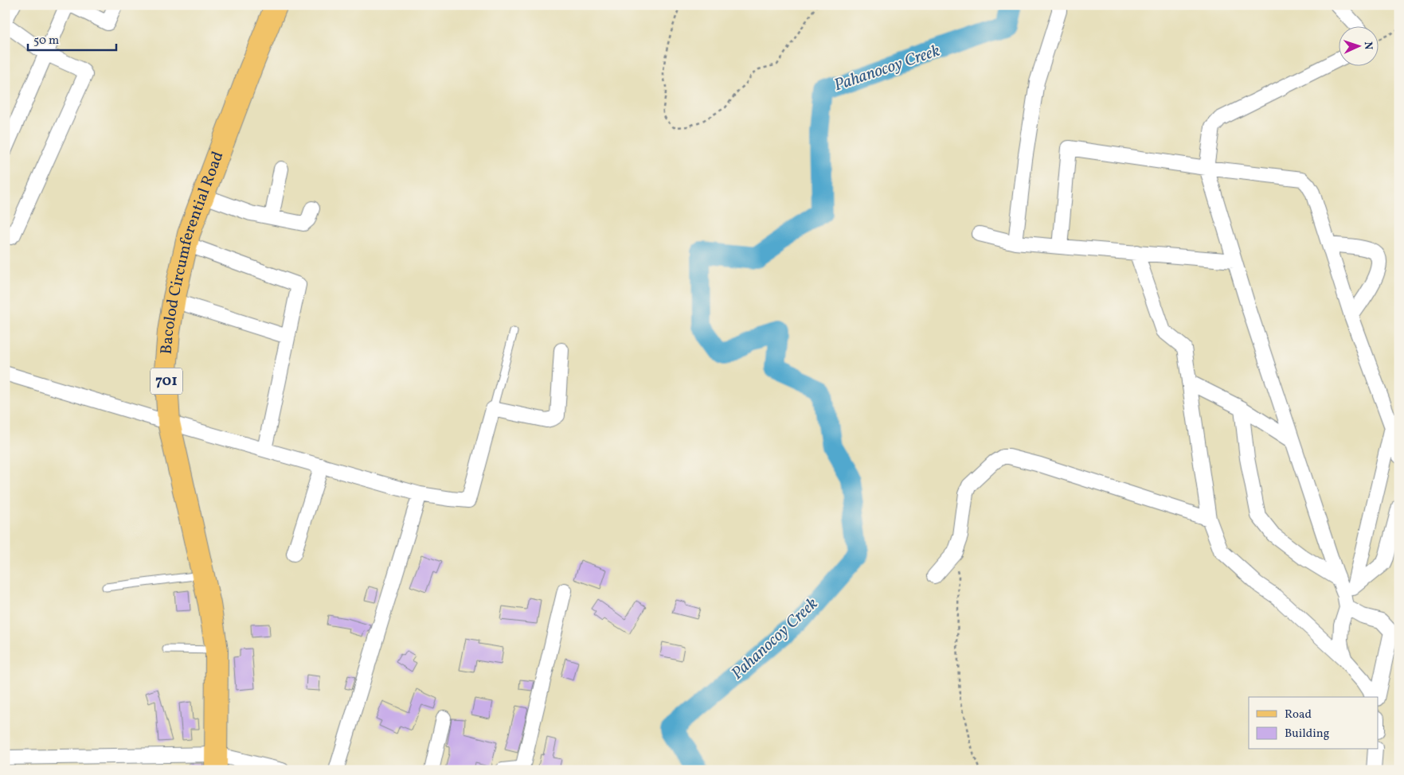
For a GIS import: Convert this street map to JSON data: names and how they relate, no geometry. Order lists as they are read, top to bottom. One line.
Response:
{"streets":{"main road":["Bacolod Circumferential Road","701"]},"water":["Pahanocoy Creek"],"legend":["Road","Building"],"scale_bar":"50 m","north":"right"}
